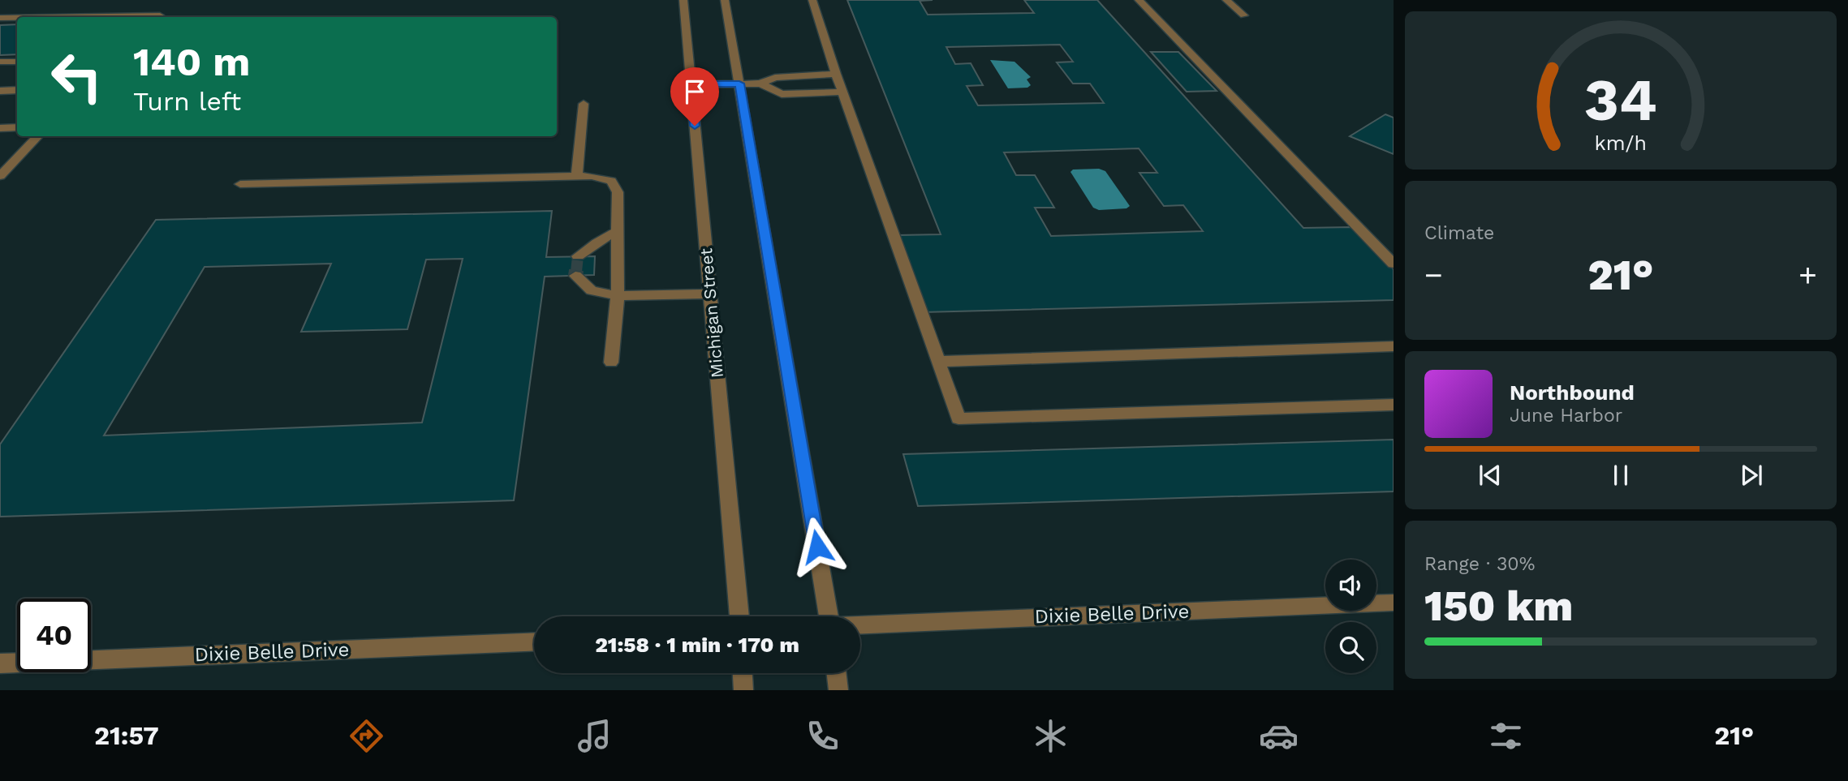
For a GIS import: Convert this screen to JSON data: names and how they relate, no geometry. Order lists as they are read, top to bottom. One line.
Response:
{"streets":{"street":["Michigan Street","Dixie Belle Drive"]},"page":{"turn":["140 m","Turn left"],"tile":["Climate",["Range · 30%","150 km"]],"heat":["−","21°","+"],"song":["Northbound","June Harbor"],"limit":"40","trip":"21:58 · 1 min · 170 m","tabs":["21:57","21°"],"gauge":["34","km/h"]}}
